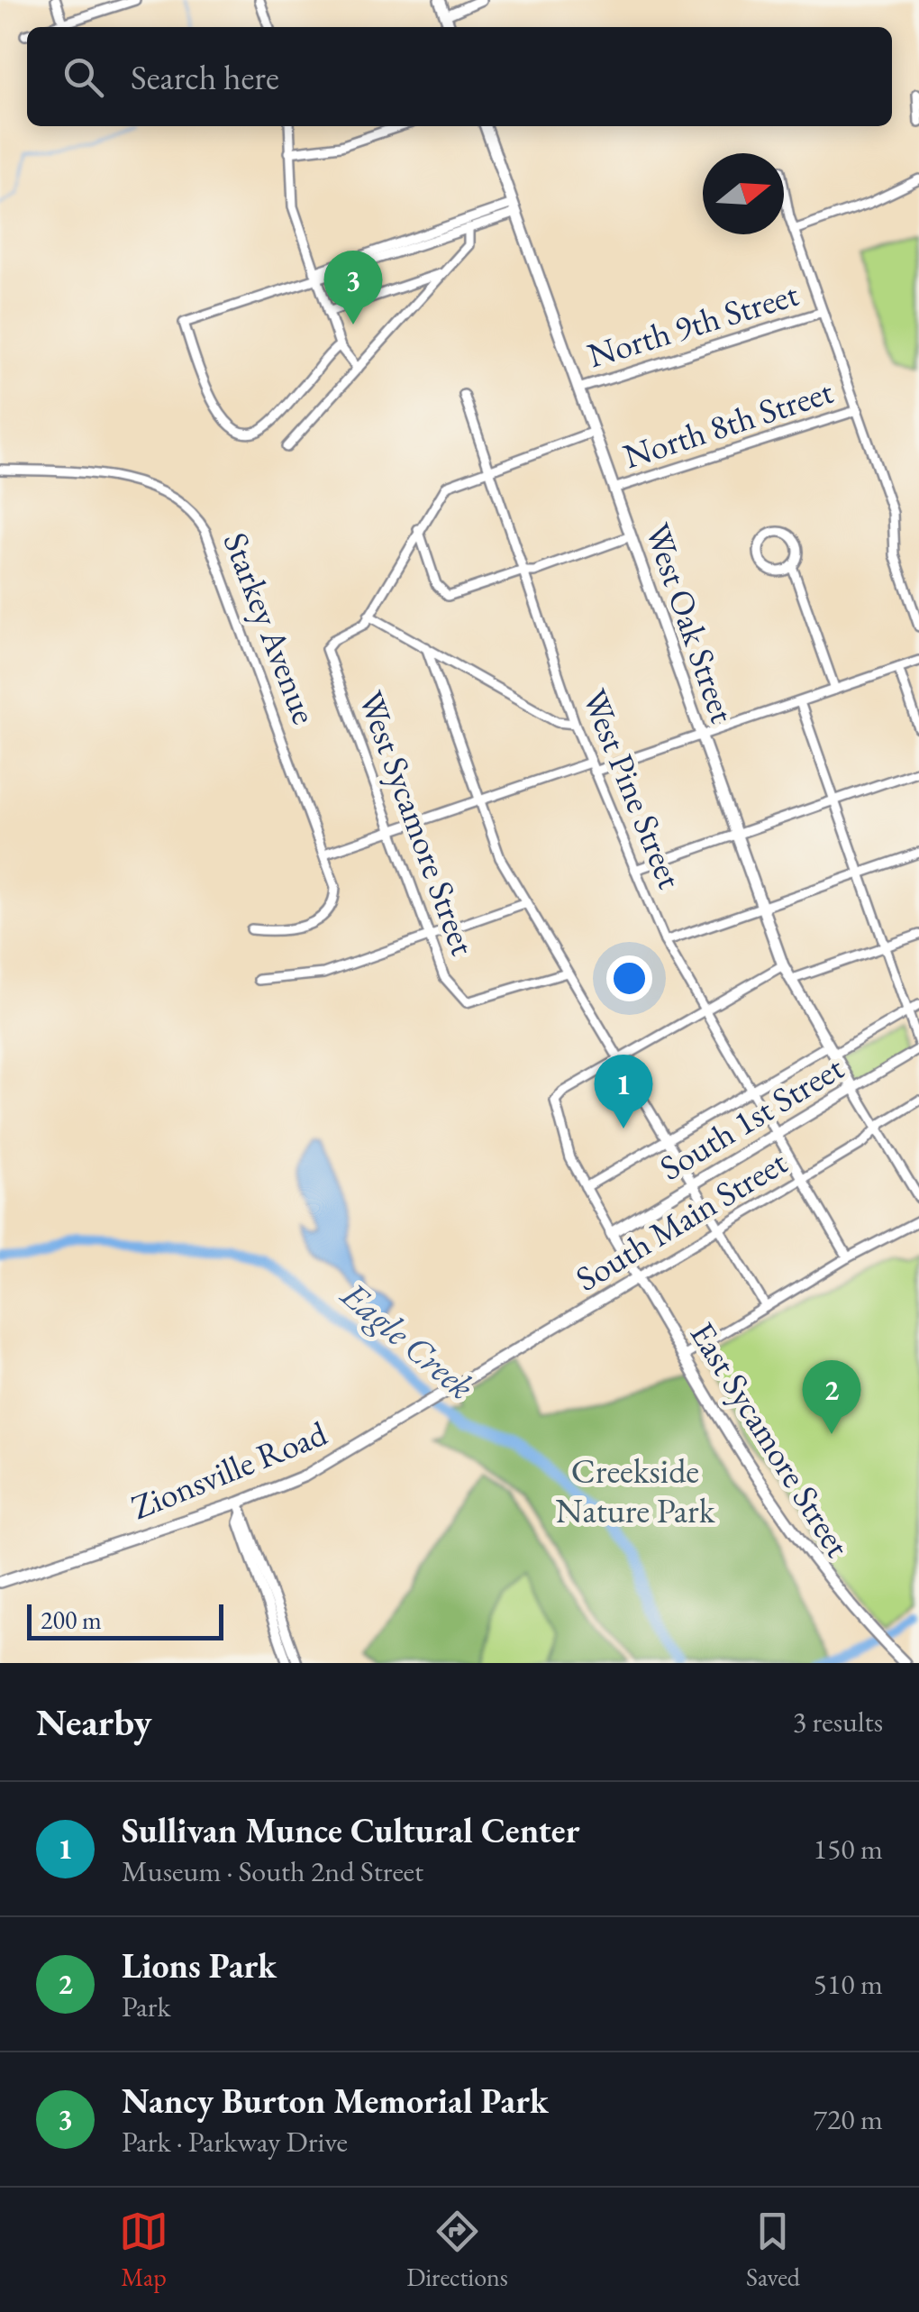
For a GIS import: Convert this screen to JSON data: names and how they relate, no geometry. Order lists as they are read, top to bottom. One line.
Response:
{"streets":{"main road":["West Oak Street","South 1st Street","South Main Street","East Sycamore Street","Zionsville Road"],"street":["North 9th Street","North 8th Street","Starkey Avenue","West Pine Street","West Sycamore Street"]},"crossings":[["North 9th Street","West Oak Street"],["North 8th Street","West Oak Street"],["West Oak Street","South 1st Street"],["West Oak Street","South Main Street"],["West Pine Street","South 1st Street"],["West Pine Street","South Main Street"],["South Main Street","East Sycamore Street"],["South Main Street","Zionsville Road"]],"water":["Eagle Creek"],"parks":["Creekside Nature Park"],"scale_bar":"200 m","north":"right","page":{"search":"Search here","pins":["3","1","2"],"scale":"200 m","heading":["Nearby","3 results"],"list":[{"mark":"1","name":"Sullivan Munce Cultural Center","note":"Museum · South 2nd Street","value":"150 m"},{"mark":"2","name":"Lions Park","note":"Park","value":"510 m"},{"mark":"3","name":"Nancy Burton Memorial Park","note":"Park · Parkway Drive","value":"720 m"}],"nav":["Map","Directions","Saved"]}}
